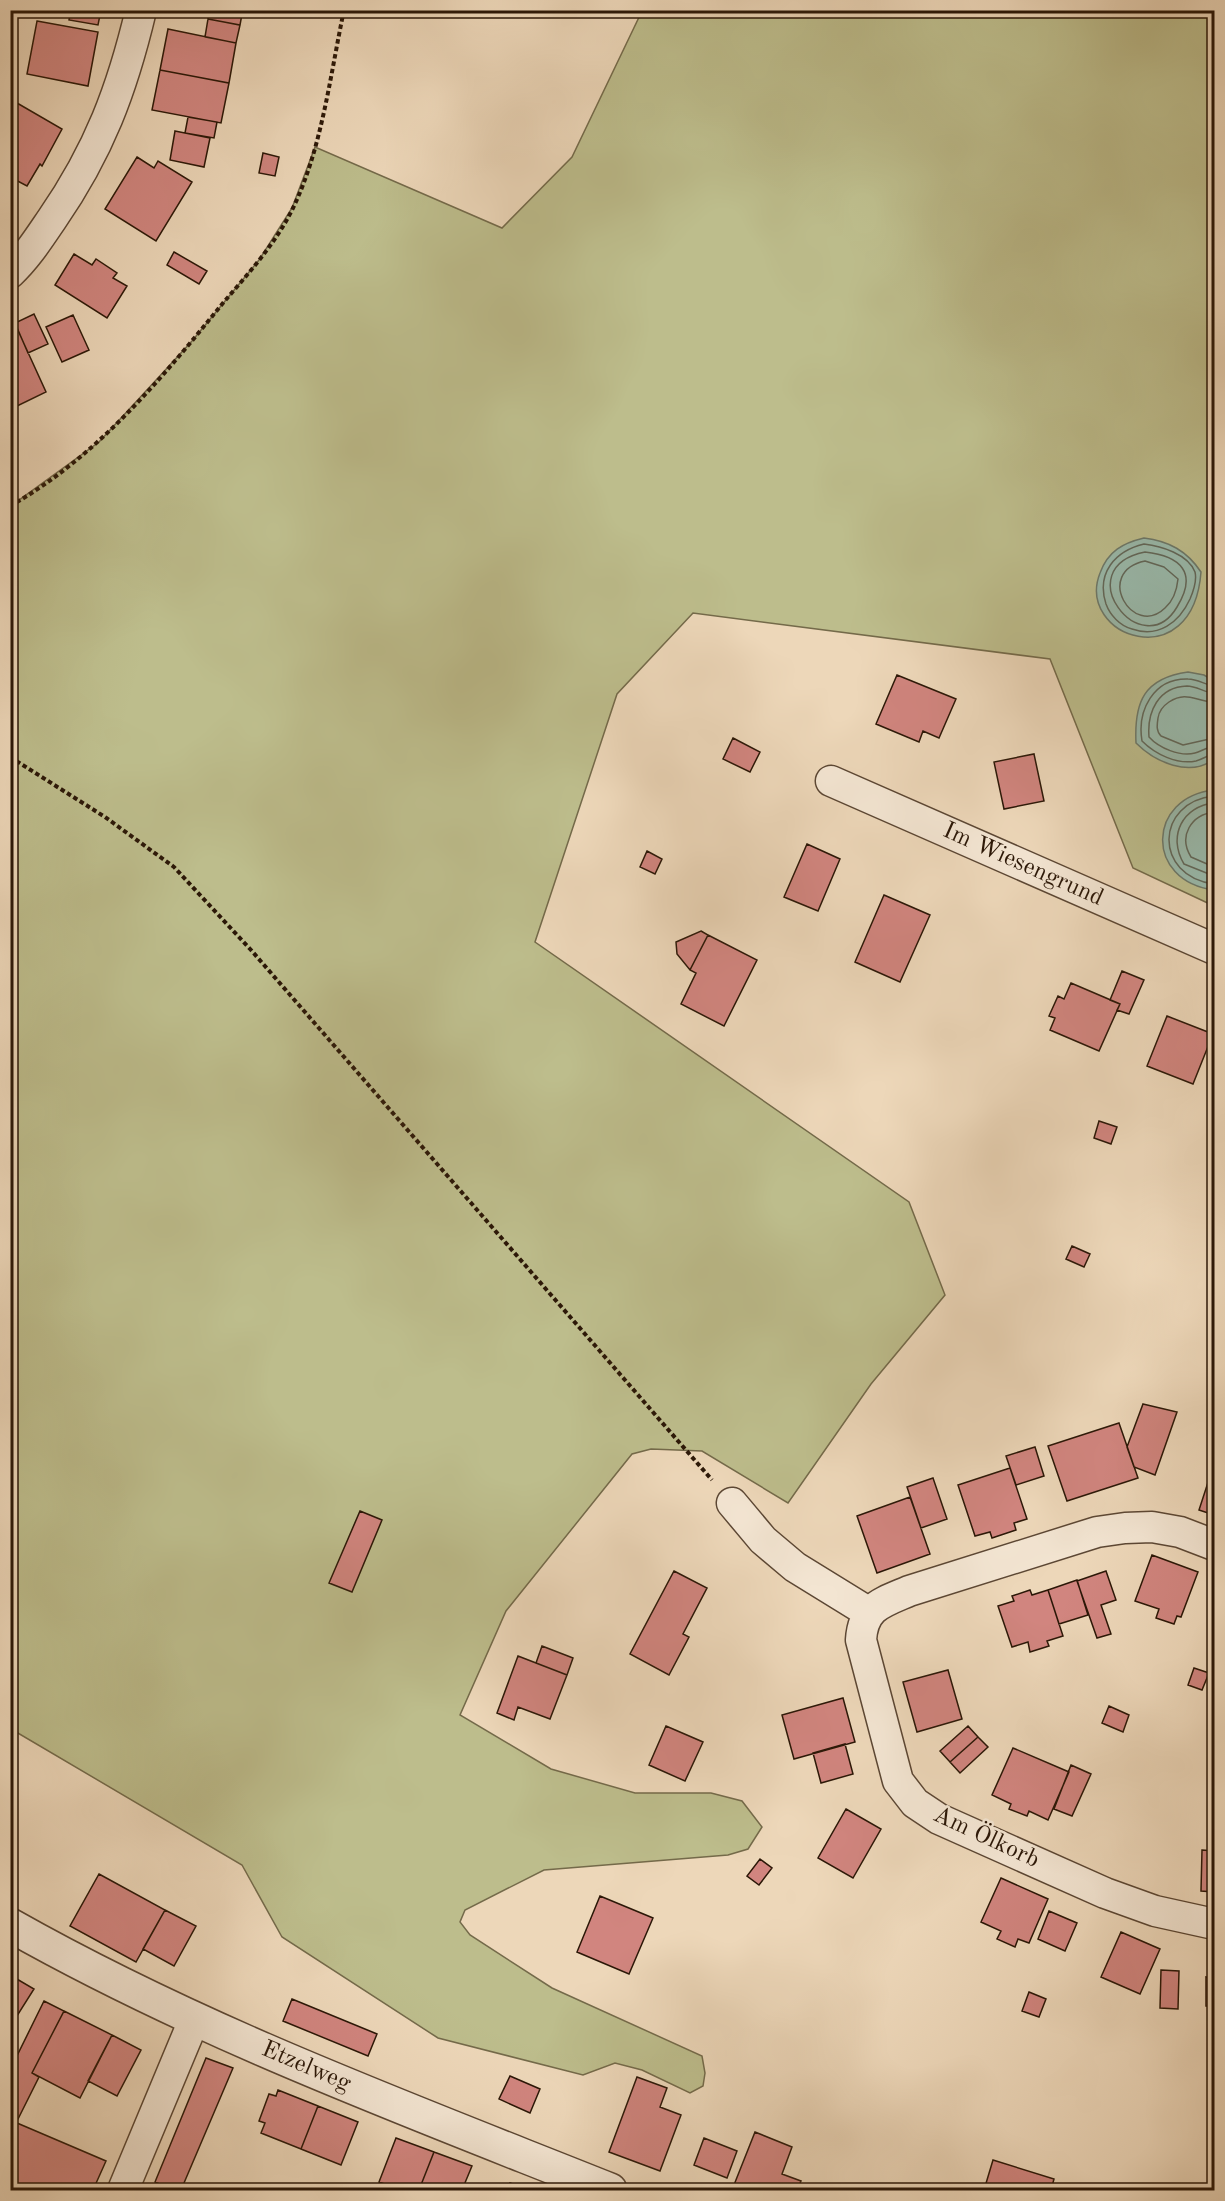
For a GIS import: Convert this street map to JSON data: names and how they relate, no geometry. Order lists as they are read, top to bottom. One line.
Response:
{"streets":{"street":["Im Wiesengrund","Am Ölkorb","Etzelweg"]}}
